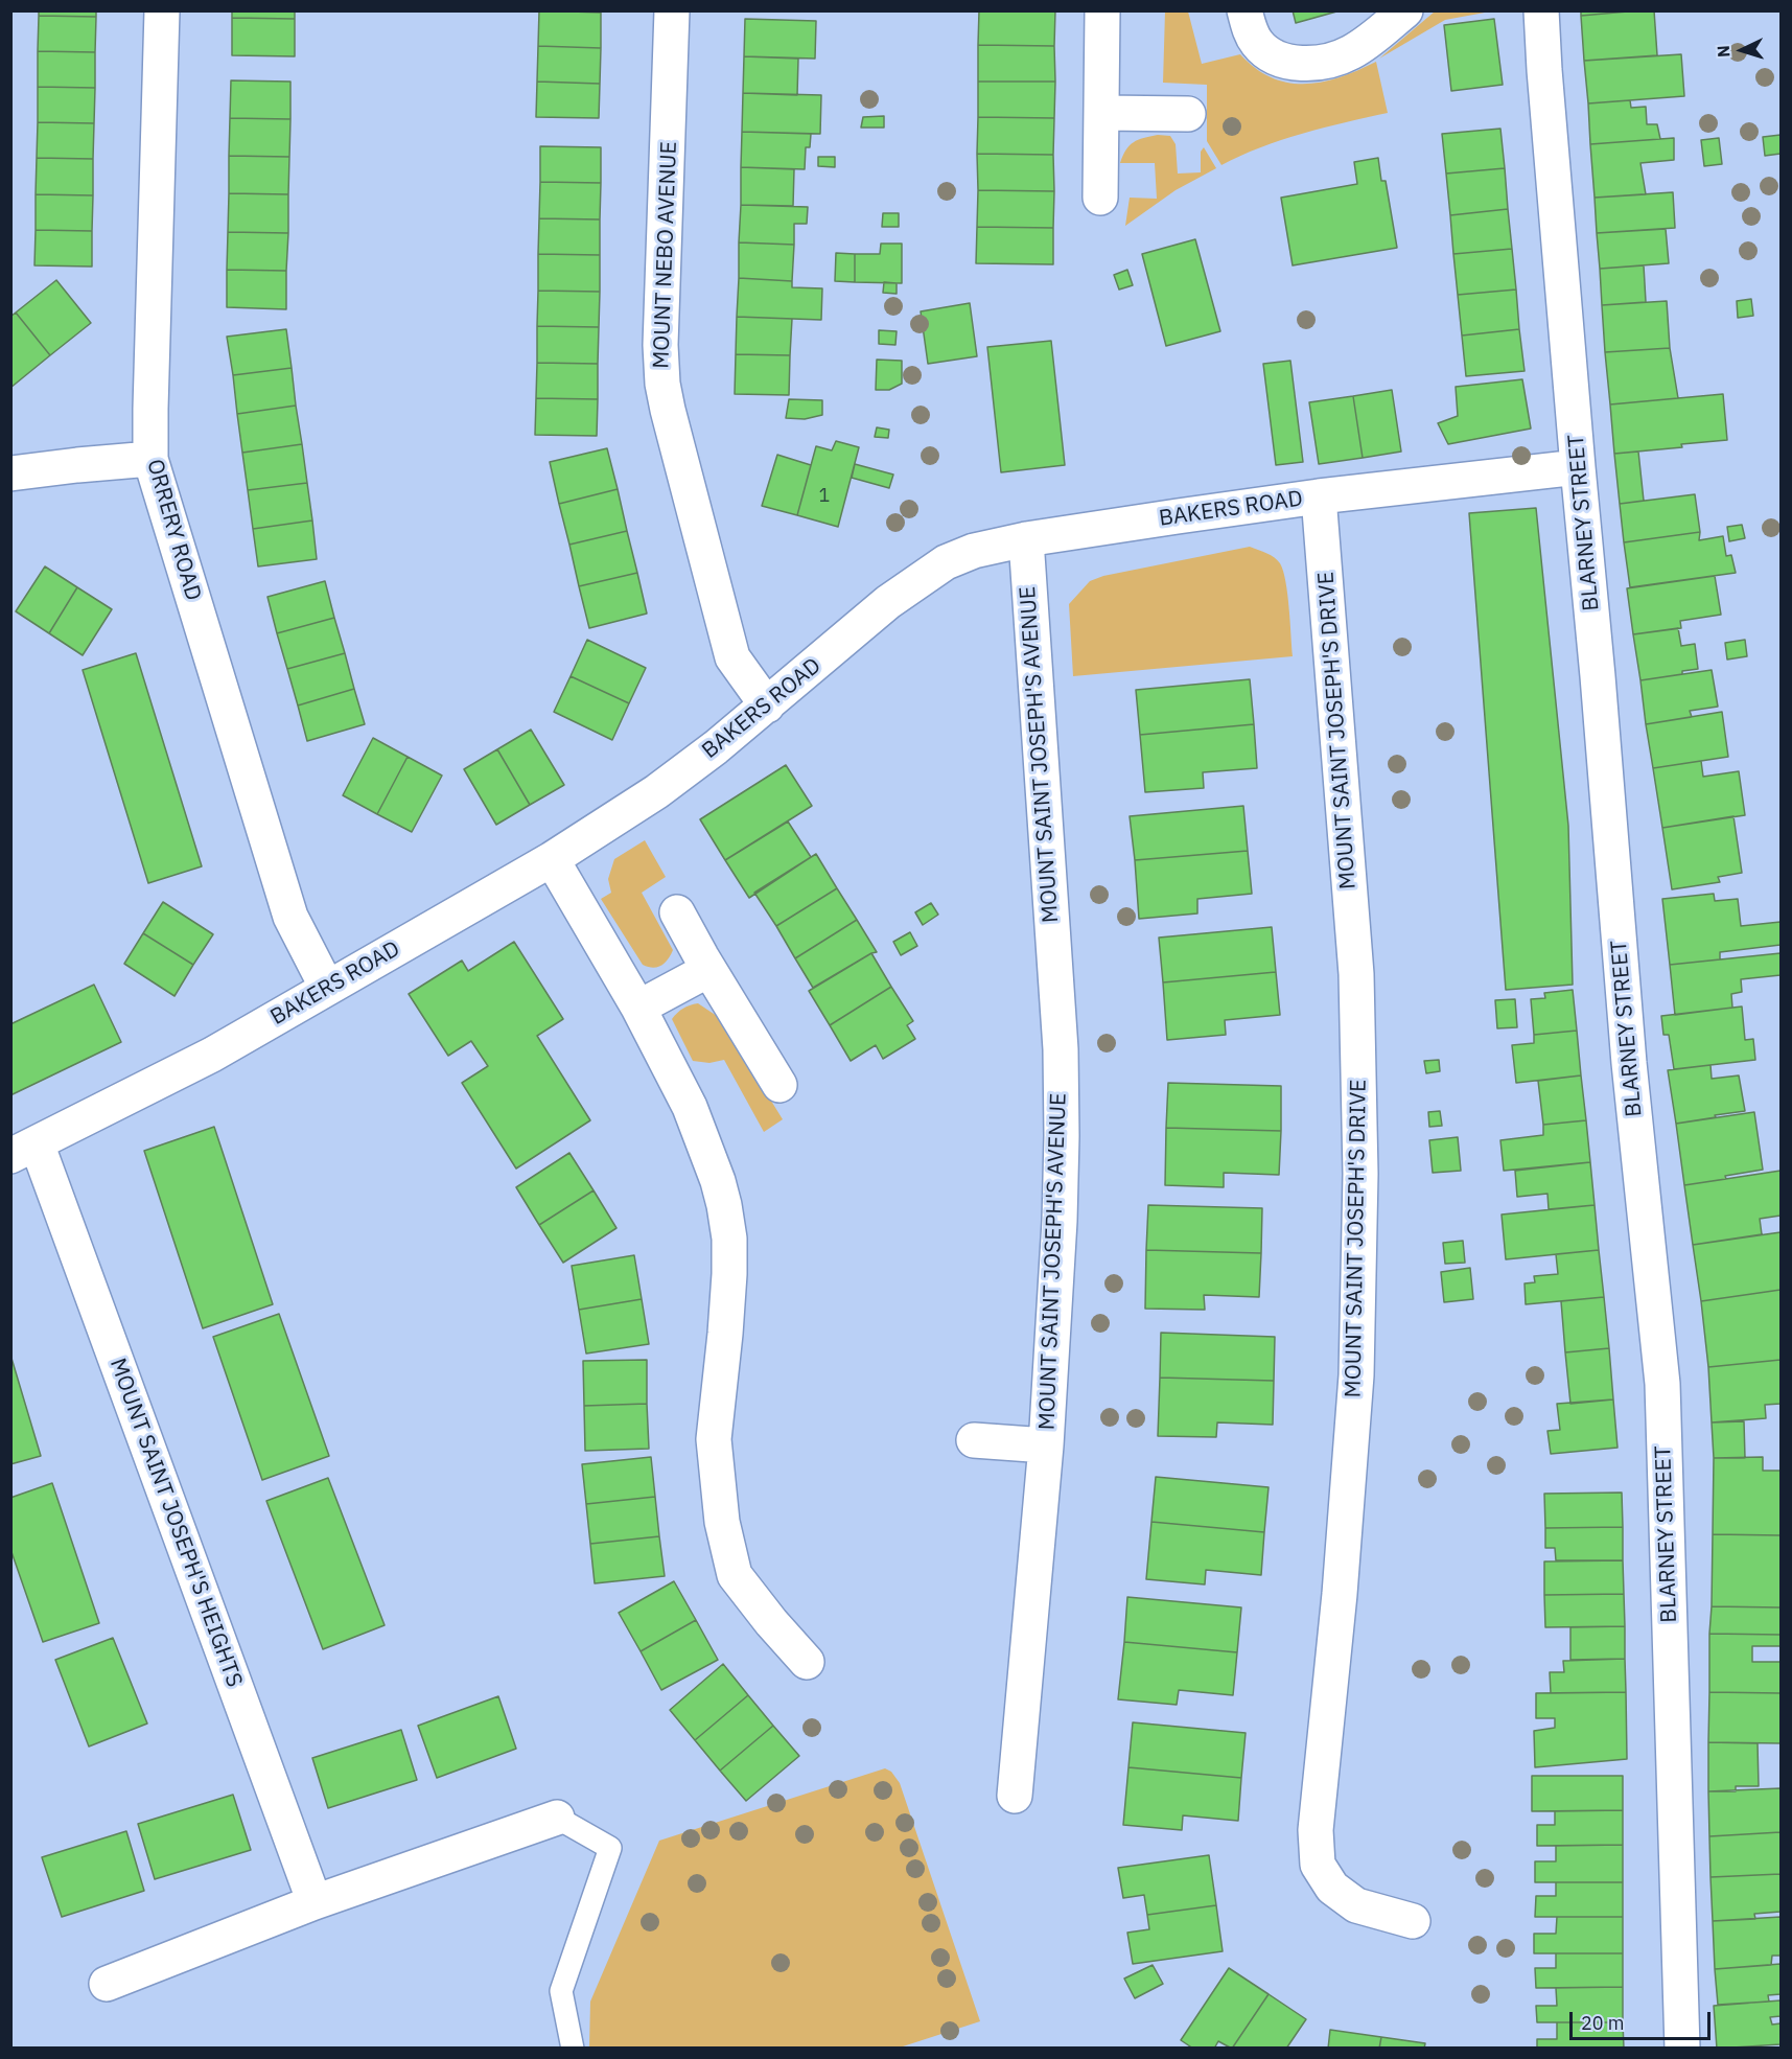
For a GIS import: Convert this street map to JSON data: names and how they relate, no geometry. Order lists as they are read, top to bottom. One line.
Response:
{"streets":{"street":["MOUNT NEBO AVENUE","BAKERS ROAD","BLARNEY STREET","ORRERY ROAD","MOUNT SAINT JOSEPH'S DRIVE","MOUNT SAINT JOSEPH'S AVENUE","MOUNT SAINT JOSEPH'S HEIGHTS"]},"crossings":[["MOUNT NEBO AVENUE","BAKERS ROAD"],["BAKERS ROAD","BLARNEY STREET"],["BAKERS ROAD","ORRERY ROAD"],["BAKERS ROAD","MOUNT SAINT JOSEPH'S DRIVE"],["BAKERS ROAD","MOUNT SAINT JOSEPH'S AVENUE"],["BAKERS ROAD","MOUNT SAINT JOSEPH'S HEIGHTS"]],"house_numbers":["1"],"scale_bar":"20 m","north":"left"}
